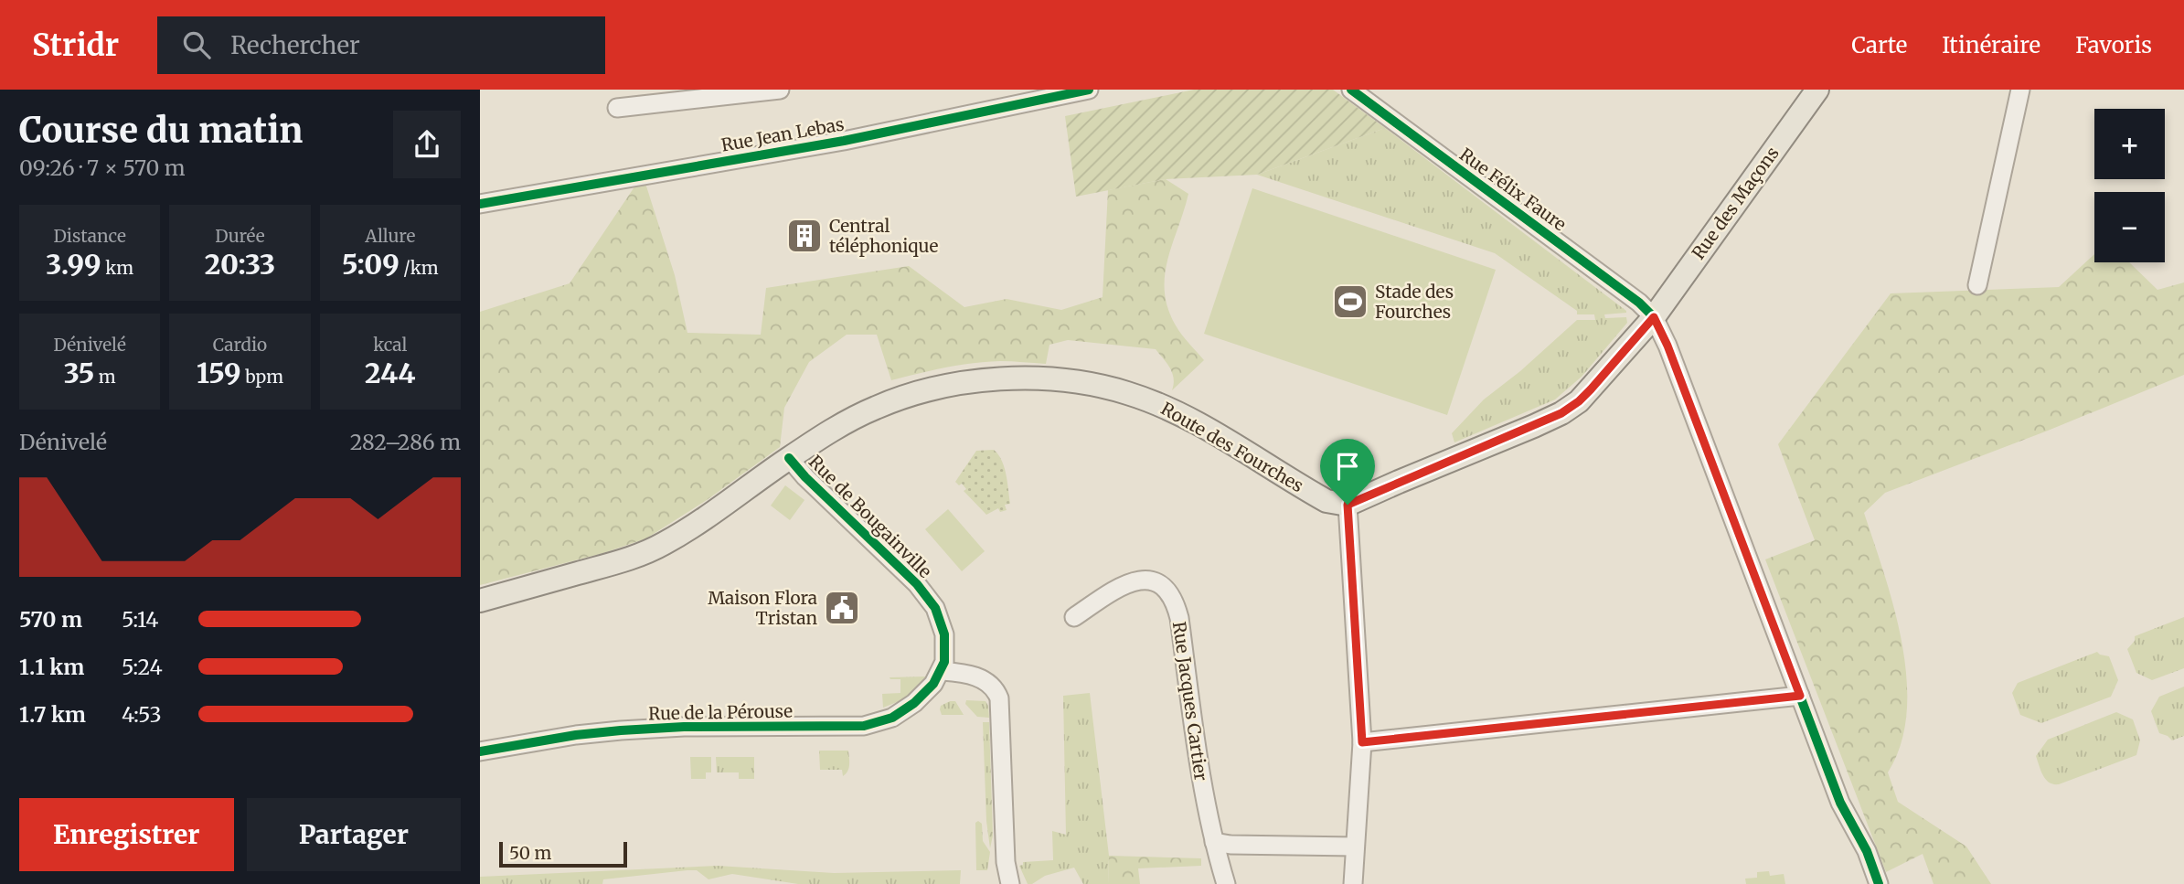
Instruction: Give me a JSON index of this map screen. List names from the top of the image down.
{
  "streets": {
    "main road": ["Rue des Maçons", "Route des Fourches"],
    "street": [
      "Rue Jean Lebas",
      "Rue Félix Faure",
      "Rue de Bougainville",
      "Rue Jacques Cartier",
      "Rue de la Pérouse"
    ]
  },
  "crossings": [
    ["Rue Félix Faure", "Rue des Maçons"],
    ["Rue des Maçons", "Route des Fourches"],
    ["Route des Fourches", "Rue de Bougainville"],
    ["Rue de Bougainville", "Rue de la Pérouse"]
  ],
  "places": {
    "building": ["Central téléphonique"],
    "sports": ["Stade des Fourches"],
    "public building": ["Maison Flora Tristan"]
  },
  "scale_bar": "50 m",
  "page": {
    "header": "Stridr",
    "search": "Rechercher",
    "nav": ["Carte", "Itinéraire", "Favoris"],
    "heading": ["Course du matin", "09:26 · 7 × 570 m"],
    "map_buttons": ["+", "−"],
    "stats": [
      ["Distance", "3.99 km"],
      ["Durée", "20:33"],
      ["Allure", "5:09 /km"],
      ["Dénivelé", "35 m"],
      ["Cardio", "159 bpm"],
      ["kcal", "244"]
    ],
    "chart": ["Dénivelé", "282–286 m"],
    "list": [
      {
        "name": "570 m",
        "note": "5:14"
      },
      {
        "name": "1.1 km",
        "note": "5:24"
      },
      {
        "name": "1.7 km",
        "note": "4:53"
      }
    ],
    "buttons": ["Enregistrer", "Partager"],
    "scale": "50 m"
  }
}
